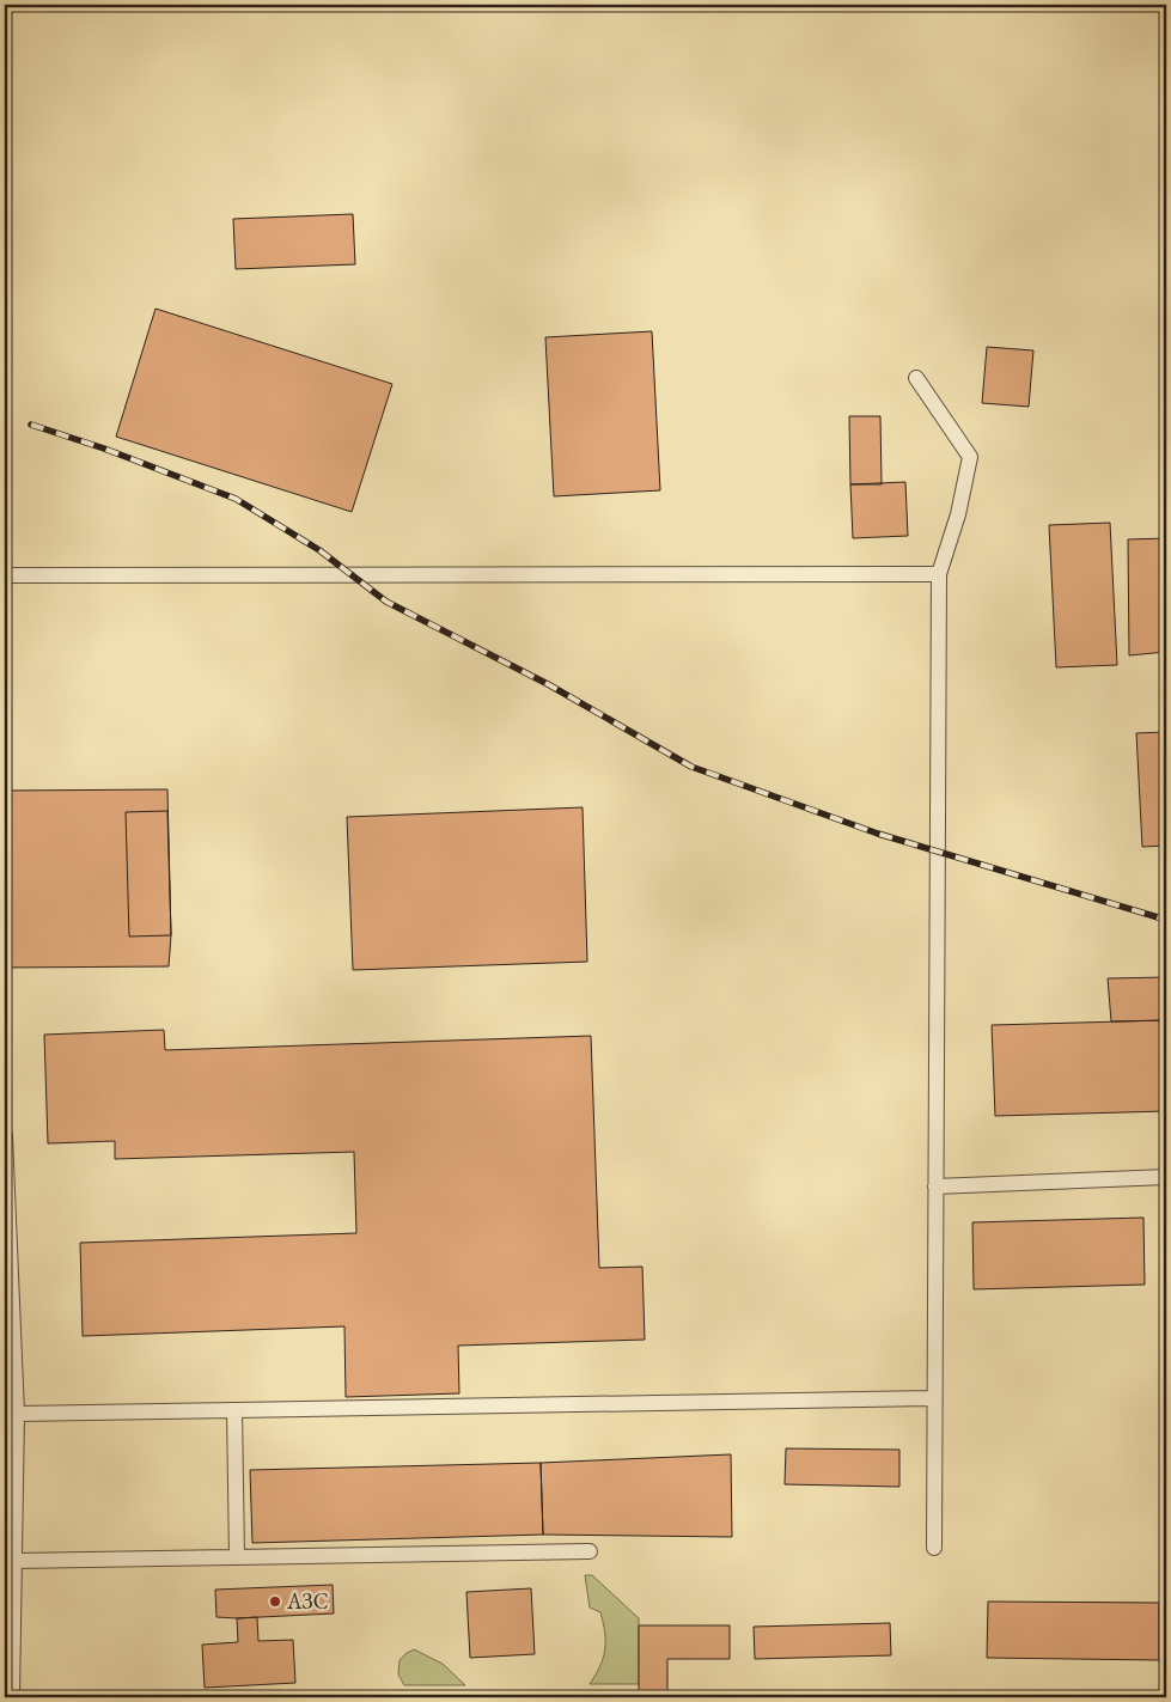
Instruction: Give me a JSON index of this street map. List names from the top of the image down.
{
  "places": ["АЗС"]
}
